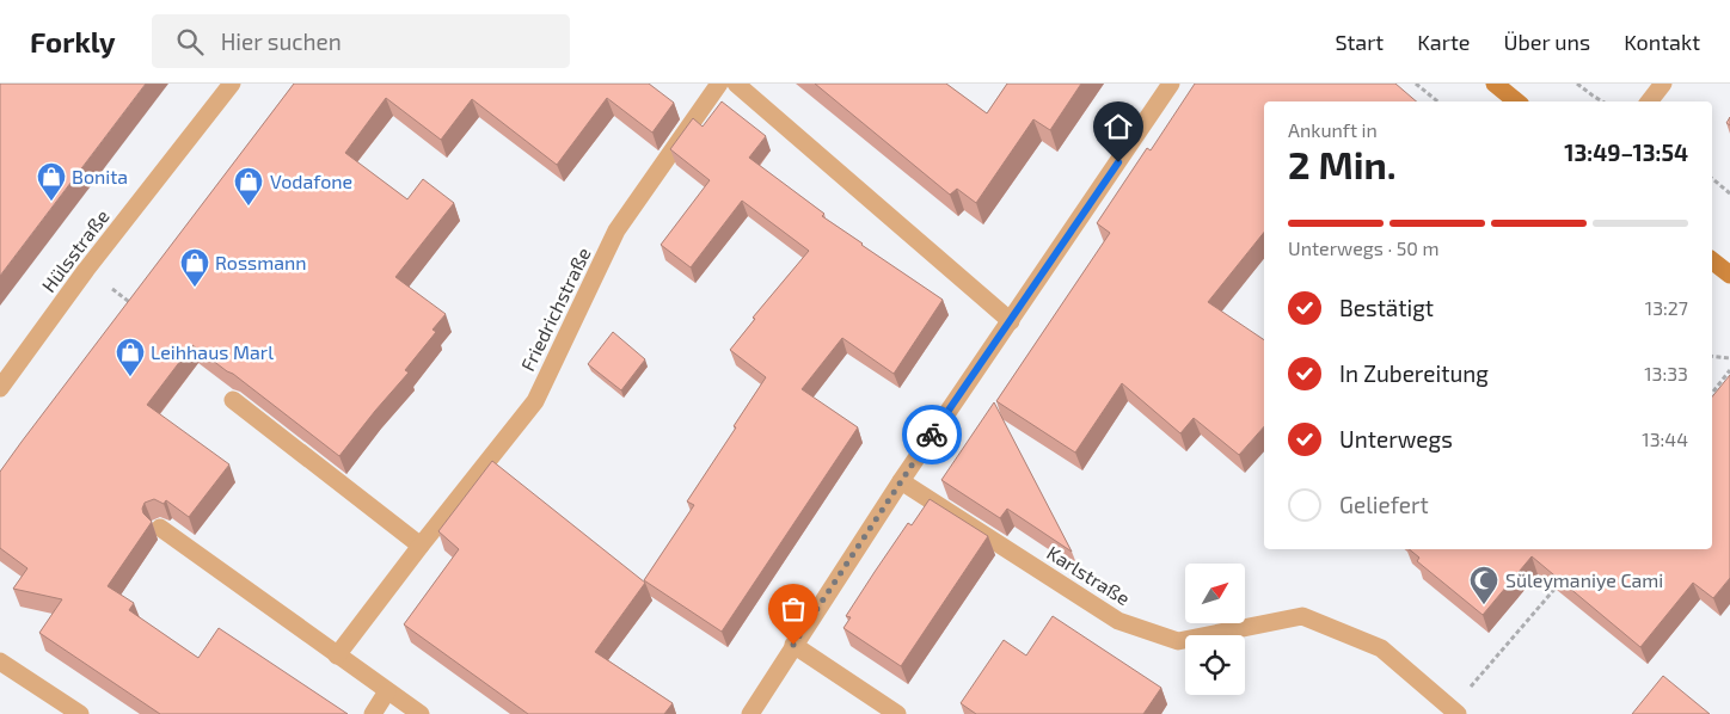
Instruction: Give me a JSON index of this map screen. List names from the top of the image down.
{
  "streets": {
    "street": ["Hülsstraße", "Friedrichstraße", "Karlstraße"]
  },
  "places": {
    "shop": [
      "Bonita",
      "Vodafone",
      "Rossmann",
      "Leihhaus Marl"
    ],
    "mosque": ["Süleymaniye Cami"]
  },
  "north": "top right",
  "page": {
    "header": "Forkly",
    "search": "Hier suchen",
    "nav": [
      "Start",
      "Karte",
      "Über uns",
      "Kontakt"
    ],
    "heading": ["2 Min.", "Ankunft in", "13:49–13:54"],
    "bar": "Unterwegs · 50 m",
    "list": [
      ["Bestätigt", "13:27"],
      ["In Zubereitung", "13:33"],
      ["Unterwegs", "13:44"],
      "Geliefert"
    ]
  }
}
